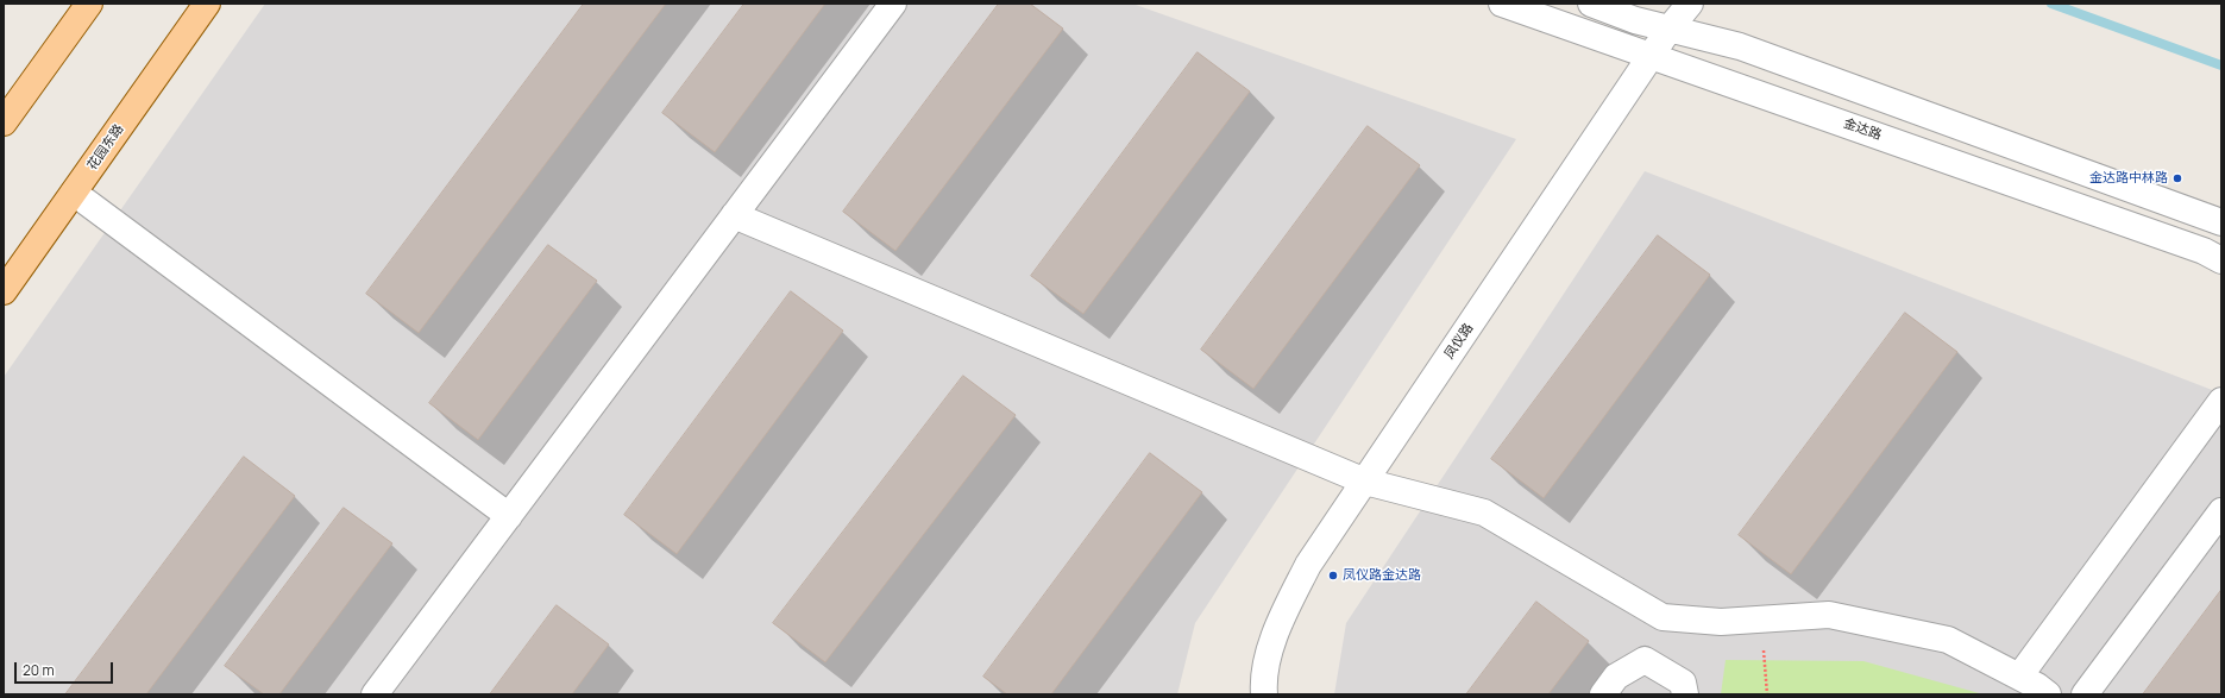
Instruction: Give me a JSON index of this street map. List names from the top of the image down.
{
  "streets": {
    "main road": ["花园东路"],
    "street": ["金达路", "凤仪路"]
  },
  "crossings": [
    ["金达路", "凤仪路"]
  ],
  "places": ["金达路中林路", "凤仪路金达路"],
  "scale_bar": "20 m"
}
